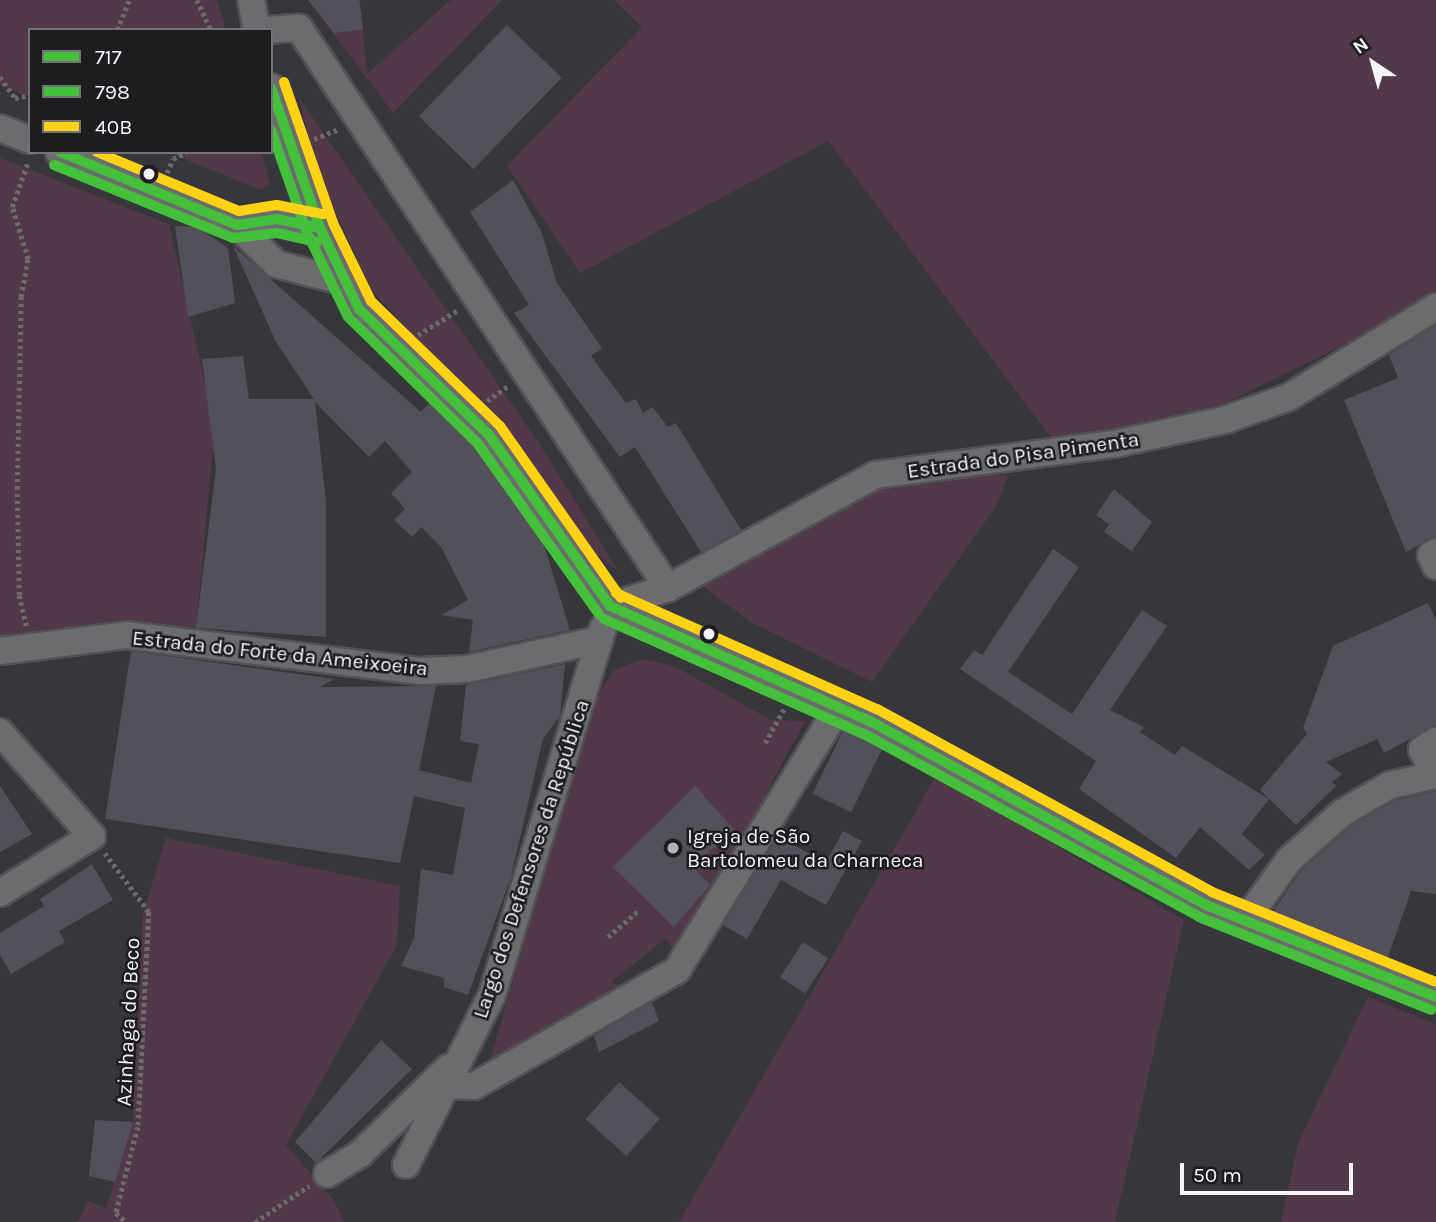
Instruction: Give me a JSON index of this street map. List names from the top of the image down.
{
  "streets": {
    "street": ["Estrada do Pisa Pimenta", "Estrada do Forte da Ameixoeira", "Largo dos Defensores da República"],
    "path": ["Azinhaga do Beco"]
  },
  "crossings": [
    ["Estrada do Pisa Pimenta", "Largo dos Defensores da República"],
    ["Estrada do Forte da Ameixoeira", "Largo dos Defensores da República"]
  ],
  "places": ["Igreja de São Bartolomeu da Charneca"],
  "lines": ["transit line 40B", "transit line 717", "transit line 798"],
  "legend": ["717", "798", "40B"],
  "scale_bar": "50 m",
  "north": "top left"
}
